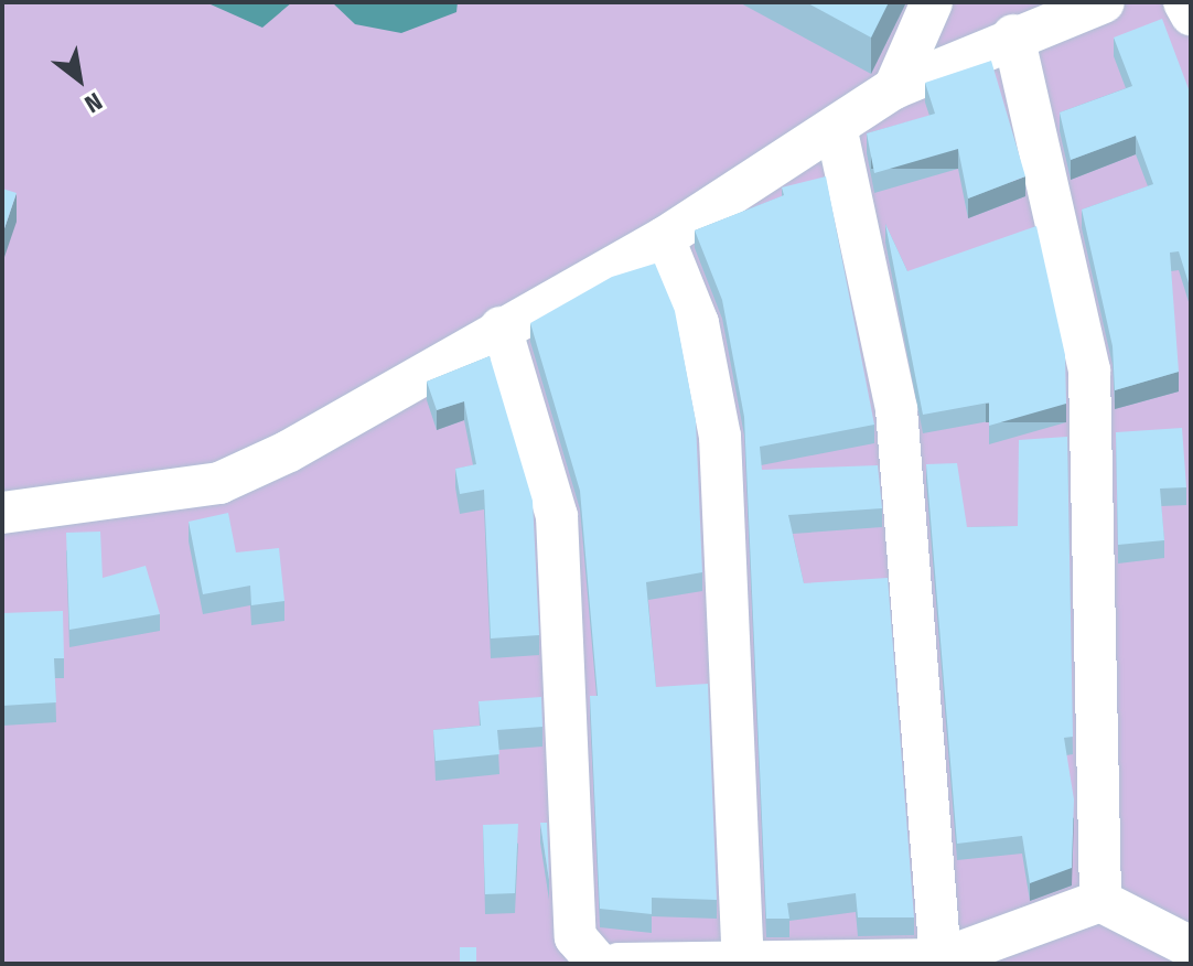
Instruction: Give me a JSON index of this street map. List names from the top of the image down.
{
  "north": "bottom right"
}
